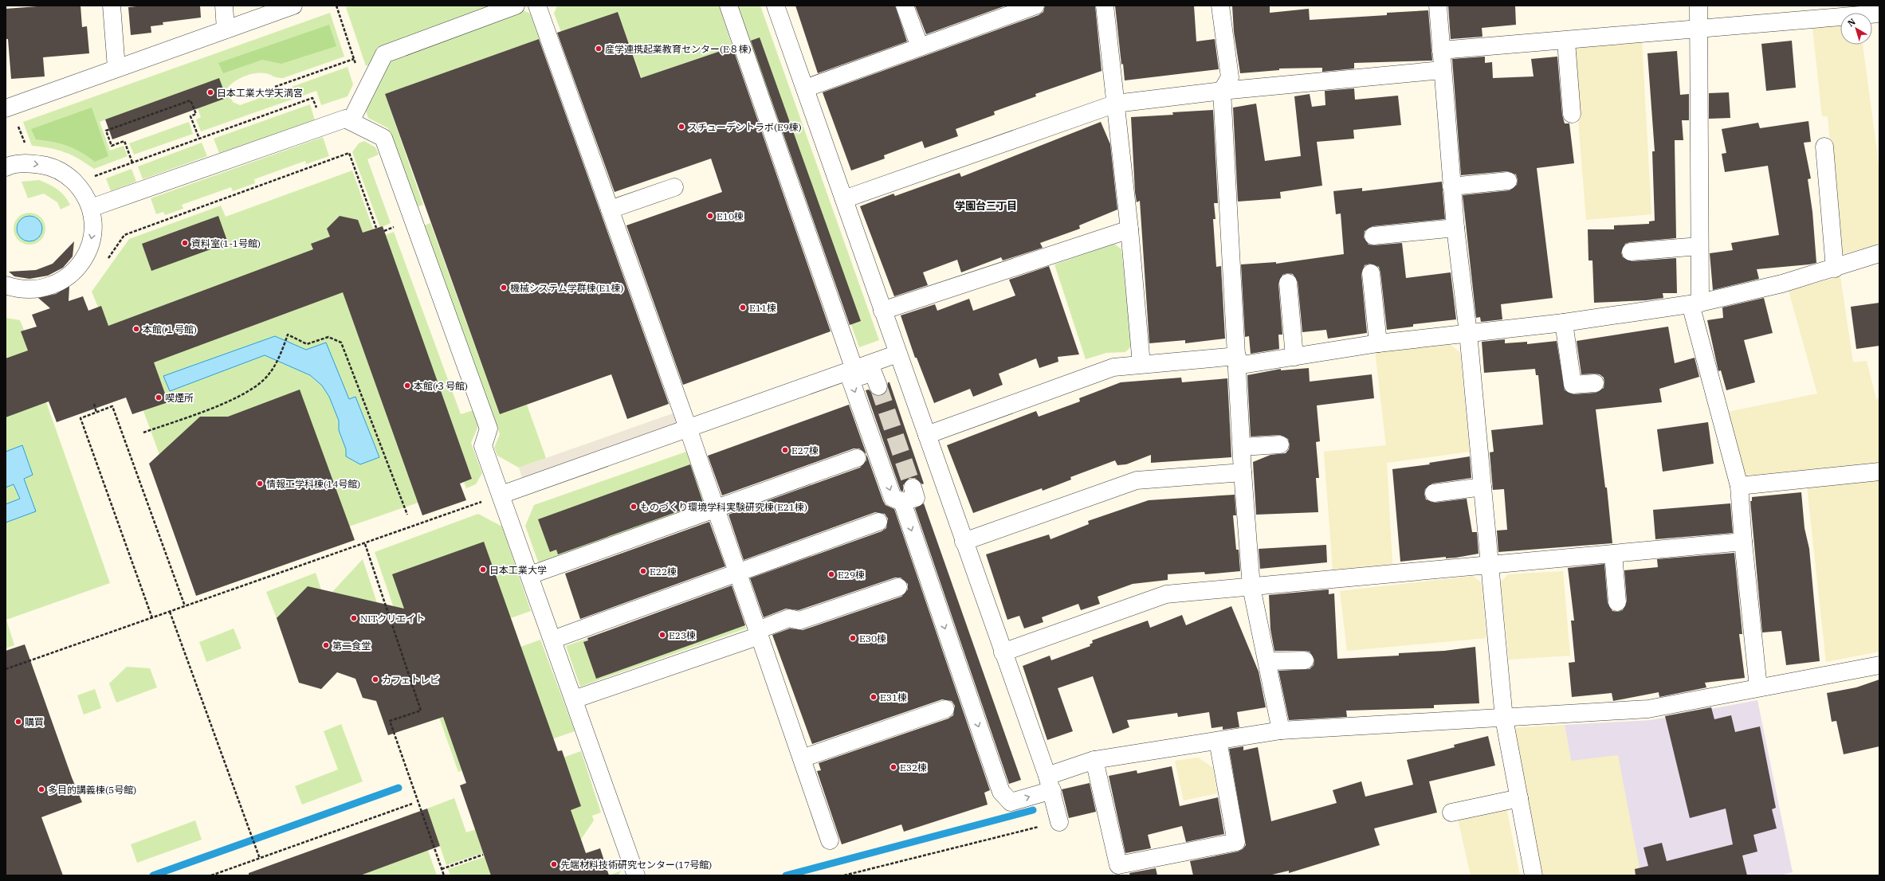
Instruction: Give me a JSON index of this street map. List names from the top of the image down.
{
  "districts": ["学園台三丁目"],
  "places": [
    "産学連携起業教育センター(E８棟)",
    "日本工業大学天満宮",
    "スチューデントラボ(E9棟)",
    "E10棟",
    "資料室(1-1号館)",
    "機械システム学群棟(E1棟)",
    "E11棟",
    "本館(１号館)",
    "本館(３号館)",
    "喫煙所",
    "E27棟",
    "情報工学科棟(14号館)",
    "ものづくり環境学科実験研究棟(E21棟)",
    "日本工業大学",
    "E22棟",
    "E29棟",
    "NITクリエイト",
    "E23棟",
    "E30棟",
    "第二食堂",
    "カフェトレビ",
    "E31棟",
    "購買",
    "E32棟",
    "多目的講義棟(5号館)",
    "先端材料技術研究センター(17号館)"
  ],
  "north": "top left"
}
